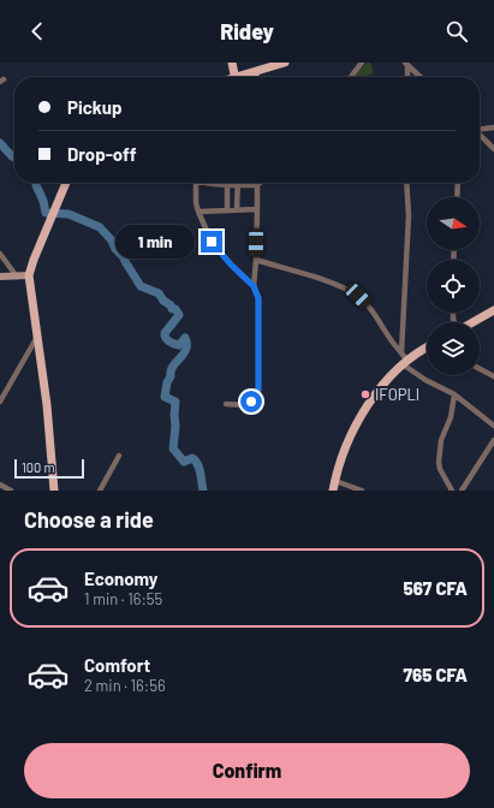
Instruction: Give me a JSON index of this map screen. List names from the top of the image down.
{
  "places": ["IFOPLI"],
  "scale_bar": "100 m",
  "north": "right",
  "page": {
    "header": "Ridey",
    "banner": ["Pickup", "Drop-off"],
    "bubble": "1 min",
    "scale": "100 m",
    "heading": "Choose a ride",
    "list": [
      {
        "name": "Economy",
        "note": "1 min · 16:55",
        "value": "567 CFA"
      },
      {
        "name": "Comfort",
        "note": "2 min · 16:56",
        "value": "765 CFA"
      }
    ],
    "buttons": "Confirm"
  }
}
